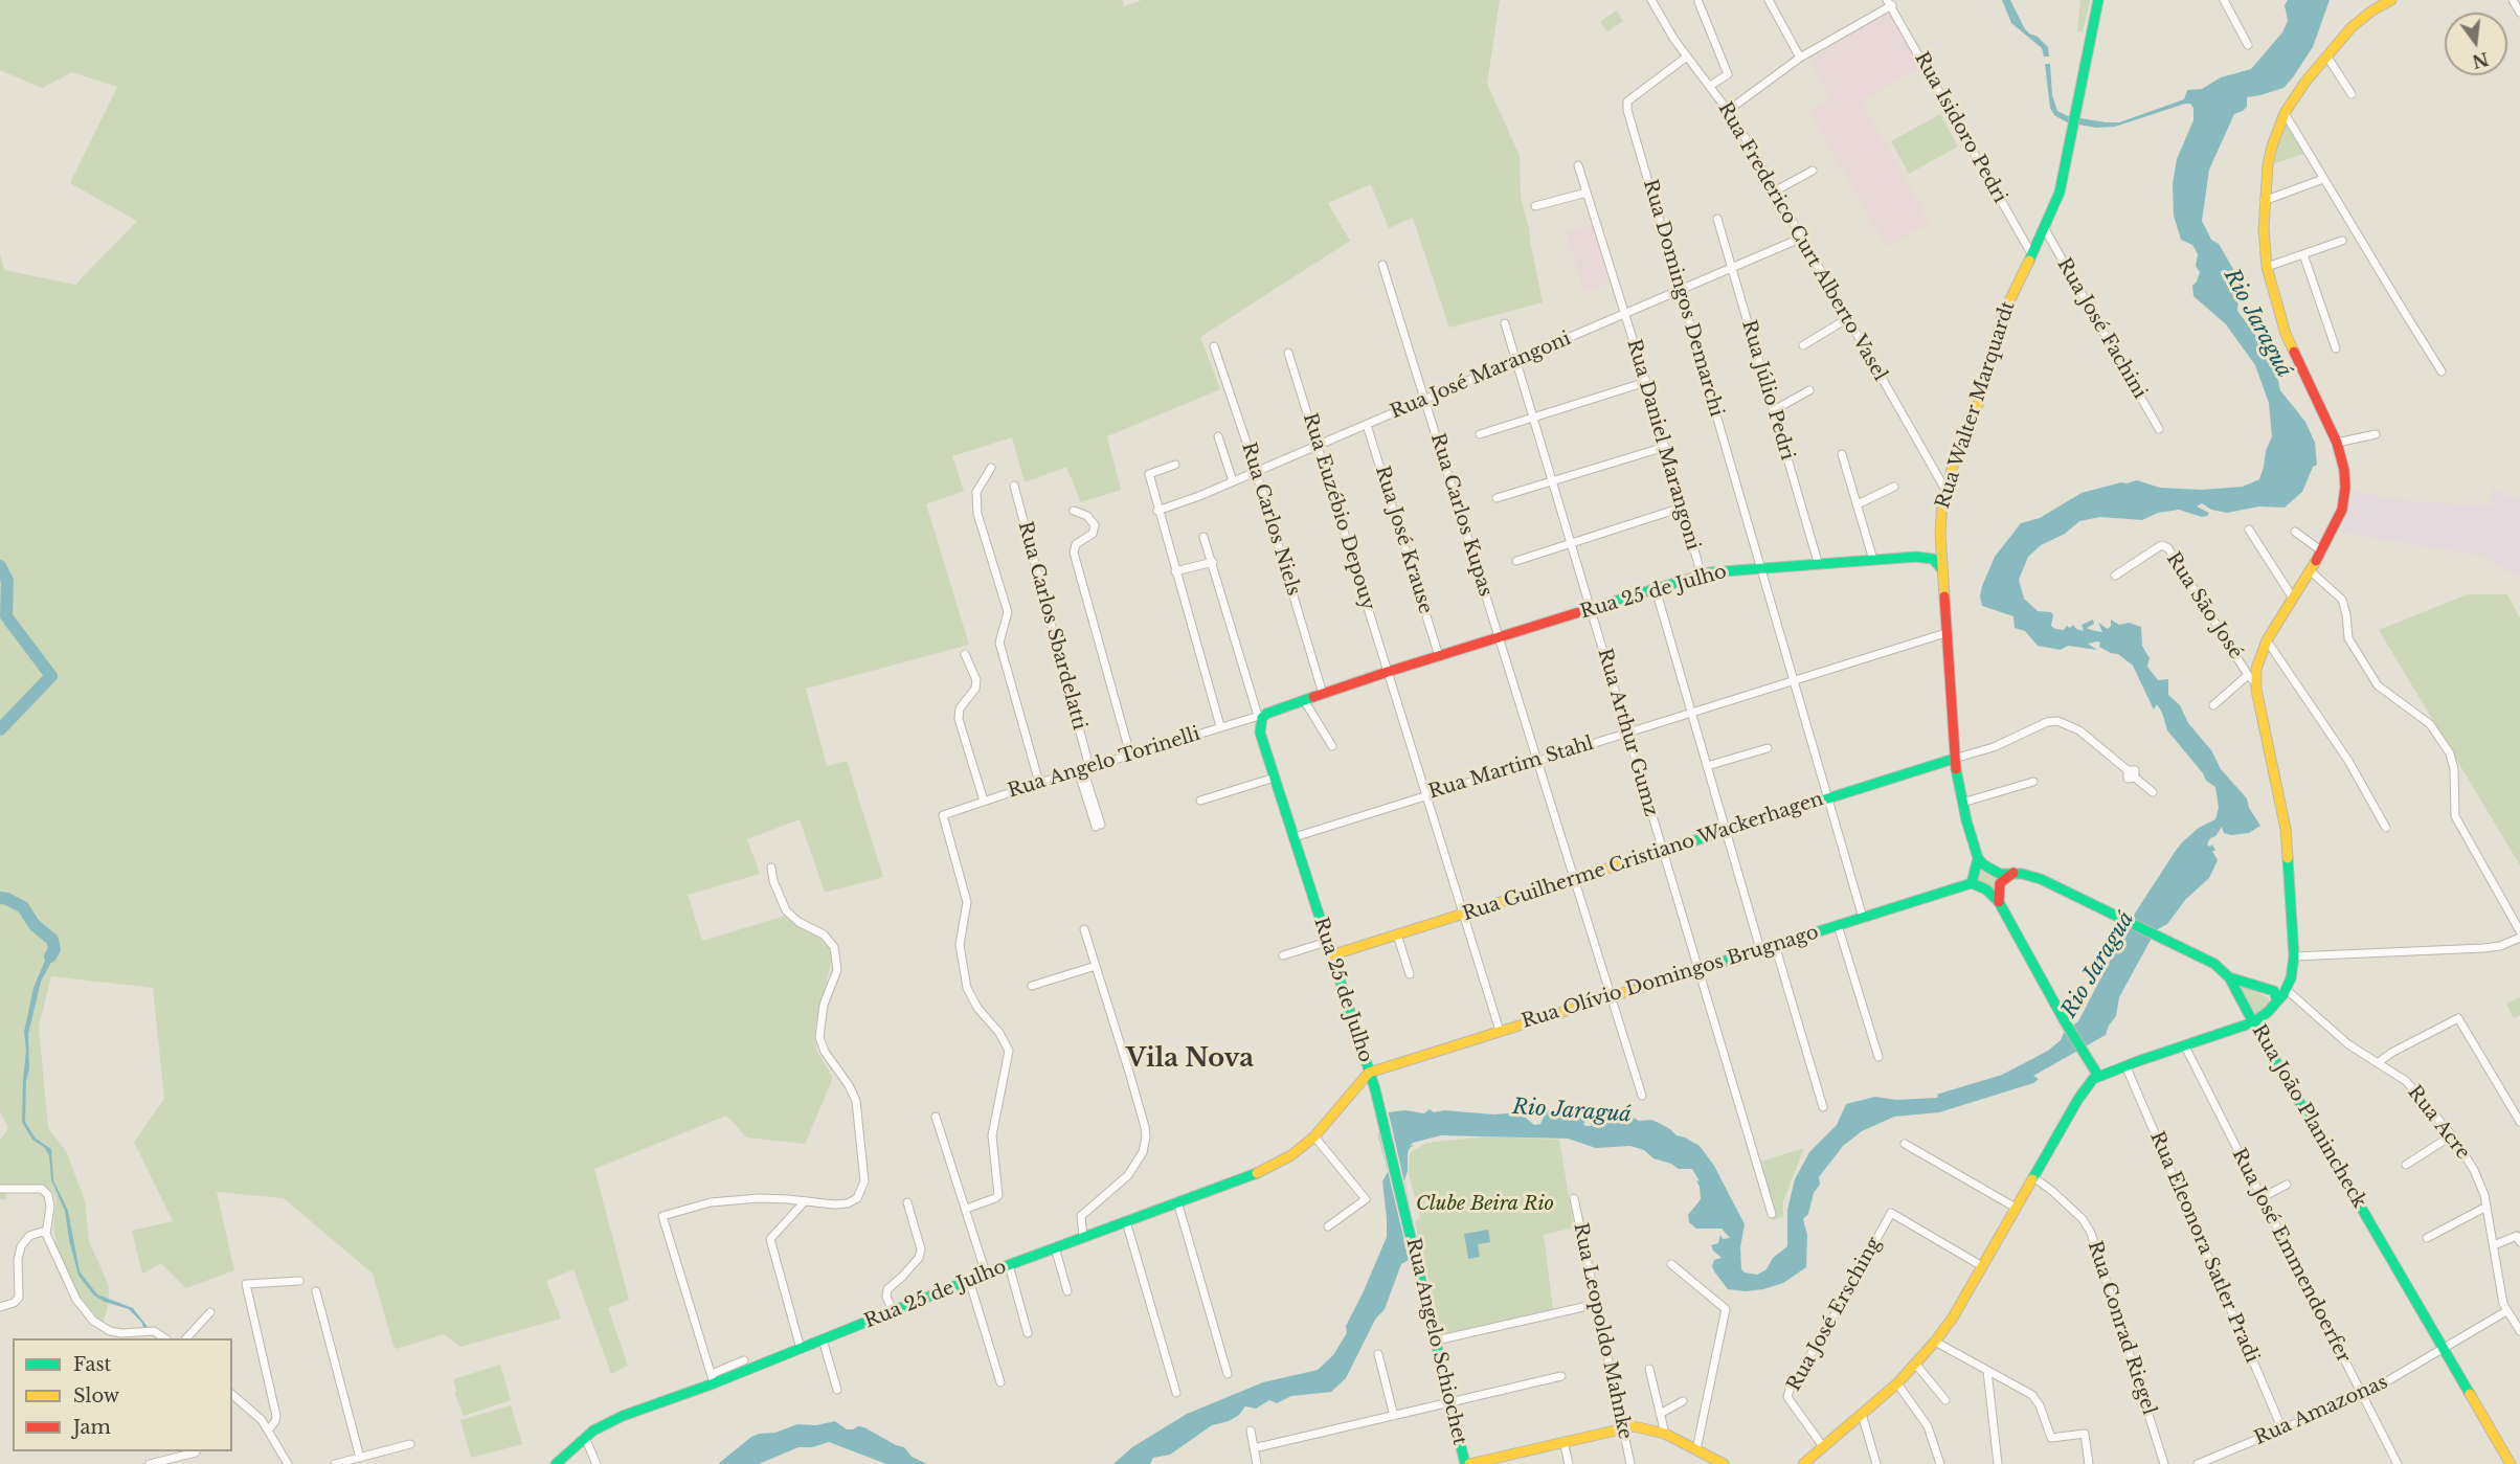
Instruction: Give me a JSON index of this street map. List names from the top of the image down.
{
  "streets": {
    "main road": [
      "Rua Walter Marquardt",
      "Rua 25 de Julho",
      "Rua Guilherme Cristiano Wackerhagen",
      "Rua Olívio Domingos Brugnago",
      "Rua João Planincheck",
      "Rua Angelo Schiochet"
    ],
    "street": [
      "Rua Isidoro Pedri",
      "Rua Frederico Curt Alberto Vasel",
      "Rua Domingos Demarchi",
      "Rua José Fachini",
      "Rua José Marangoni",
      "Rua Júlio Pedri",
      "Rua Daniel Marangoni",
      "Rua Euzébio Depouy",
      "Rua Carlos Kupas",
      "Rua Carlos Niels",
      "Rua José Krause",
      "Rua São José",
      "Rua Carlos Sbardelatti",
      "Rua Arthur Gumz",
      "Rua Angelo Torinelli",
      "Rua Martim Stahl",
      "Rua Acre",
      "Rua Eleonora Satler Pradi",
      "Rua José Emmendoerfer",
      "Rua José Ersching",
      "Rua Conrad Riegel",
      "Rua Leopoldo Mahnke",
      "Rua Amazonas"
    ]
  },
  "crossings": [
    ["Rua Isidoro Pedri", "Rua Walter Marquardt"],
    ["Rua Frederico Curt Alberto Vasel", "Rua Domingos Demarchi"],
    ["Rua Frederico Curt Alberto Vasel", "Rua José Marangoni"],
    ["Rua Frederico Curt Alberto Vasel", "Rua Walter Marquardt"],
    ["Rua Domingos Demarchi", "Rua José Marangoni"],
    ["Rua Domingos Demarchi", "Rua 25 de Julho"],
    ["Rua Domingos Demarchi", "Rua Martim Stahl"],
    ["Rua Domingos Demarchi", "Rua Guilherme Cristiano Wackerhagen"],
    ["Rua Domingos Demarchi", "Rua Olívio Domingos Brugnago"],
    ["Rua José Fachini", "Rua Walter Marquardt"],
    ["Rua José Marangoni", "Rua Júlio Pedri"],
    ["Rua José Marangoni", "Rua Daniel Marangoni"],
    ["Rua José Marangoni", "Rua Euzébio Depouy"],
    ["Rua José Marangoni", "Rua Carlos Kupas"],
    ["Rua José Marangoni", "Rua Carlos Niels"],
    ["Rua José Marangoni", "Rua José Krause"],
    ["Rua José Marangoni", "Rua Arthur Gumz"],
    ["Rua Júlio Pedri", "Rua 25 de Julho"],
    ["Rua Walter Marquardt", "Rua 25 de Julho"],
    ["Rua Walter Marquardt", "Rua Martim Stahl"],
    ["Rua Walter Marquardt", "Rua Guilherme Cristiano Wackerhagen"],
    ["Rua Walter Marquardt", "Rua Olívio Domingos Brugnago"],
    ["Rua Daniel Marangoni", "Rua 25 de Julho"],
    ["Rua Euzébio Depouy", "Rua 25 de Julho"],
    ["Rua Euzébio Depouy", "Rua Martim Stahl"],
    ["Rua Euzébio Depouy", "Rua Guilherme Cristiano Wackerhagen"],
    ["Rua Euzébio Depouy", "Rua Olívio Domingos Brugnago"],
    ["Rua Carlos Kupas", "Rua 25 de Julho"],
    ["Rua Carlos Kupas", "Rua Martim Stahl"],
    ["Rua Carlos Kupas", "Rua Guilherme Cristiano Wackerhagen"],
    ["Rua Carlos Kupas", "Rua Olívio Domingos Brugnago"],
    ["Rua Carlos Niels", "Rua 25 de Julho"],
    ["Rua José Krause", "Rua 25 de Julho"],
    ["Rua 25 de Julho", "Rua Arthur Gumz"],
    ["Rua 25 de Julho", "Rua Angelo Torinelli"],
    ["Rua 25 de Julho", "Rua Martim Stahl"],
    ["Rua 25 de Julho", "Rua Guilherme Cristiano Wackerhagen"],
    ["Rua 25 de Julho", "Rua Olívio Domingos Brugnago"],
    ["Rua 25 de Julho", "Rua Angelo Schiochet"],
    ["Rua Carlos Sbardelatti", "Rua Angelo Torinelli"],
    ["Rua Arthur Gumz", "Rua Martim Stahl"],
    ["Rua Arthur Gumz", "Rua Guilherme Cristiano Wackerhagen"],
    ["Rua Arthur Gumz", "Rua Olívio Domingos Brugnago"],
    ["Rua Olívio Domingos Brugnago", "Rua Angelo Schiochet"],
    ["Rua João Planincheck", "Rua Amazonas"],
    ["Rua Acre", "Rua Amazonas"],
    ["Rua Eleonora Satler Pradi", "Rua Amazonas"],
    ["Rua José Emmendoerfer", "Rua Amazonas"]
  ],
  "districts": ["Vila Nova"],
  "water": ["Rio Jaraguá"],
  "parks": ["Clube Beira Rio"],
  "legend": ["Fast", "Slow", "Jam"],
  "north": "bottom"
}
